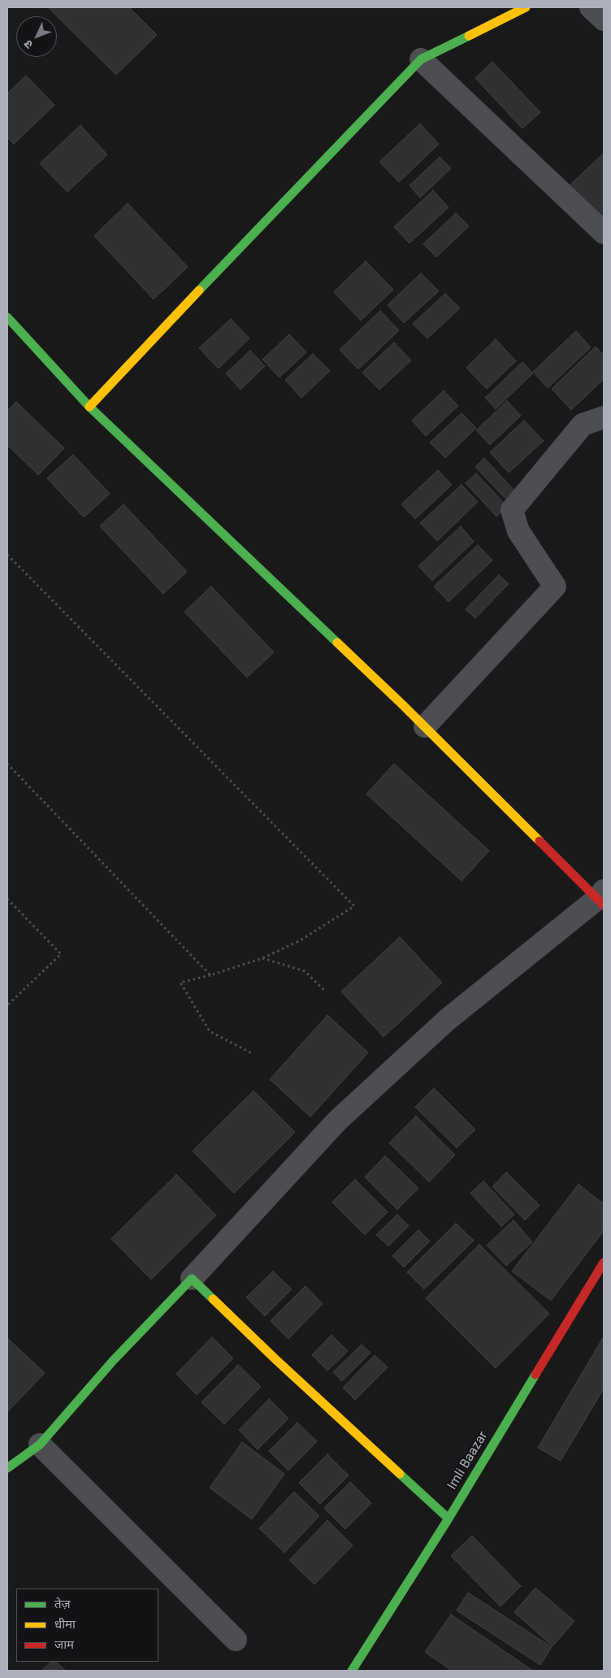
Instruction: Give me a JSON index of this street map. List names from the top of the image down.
{
  "streets": {
    "street": ["Imli Baazar"]
  },
  "legend": ["तेज़", "धीमा", "जाम"],
  "north": "bottom left"
}
